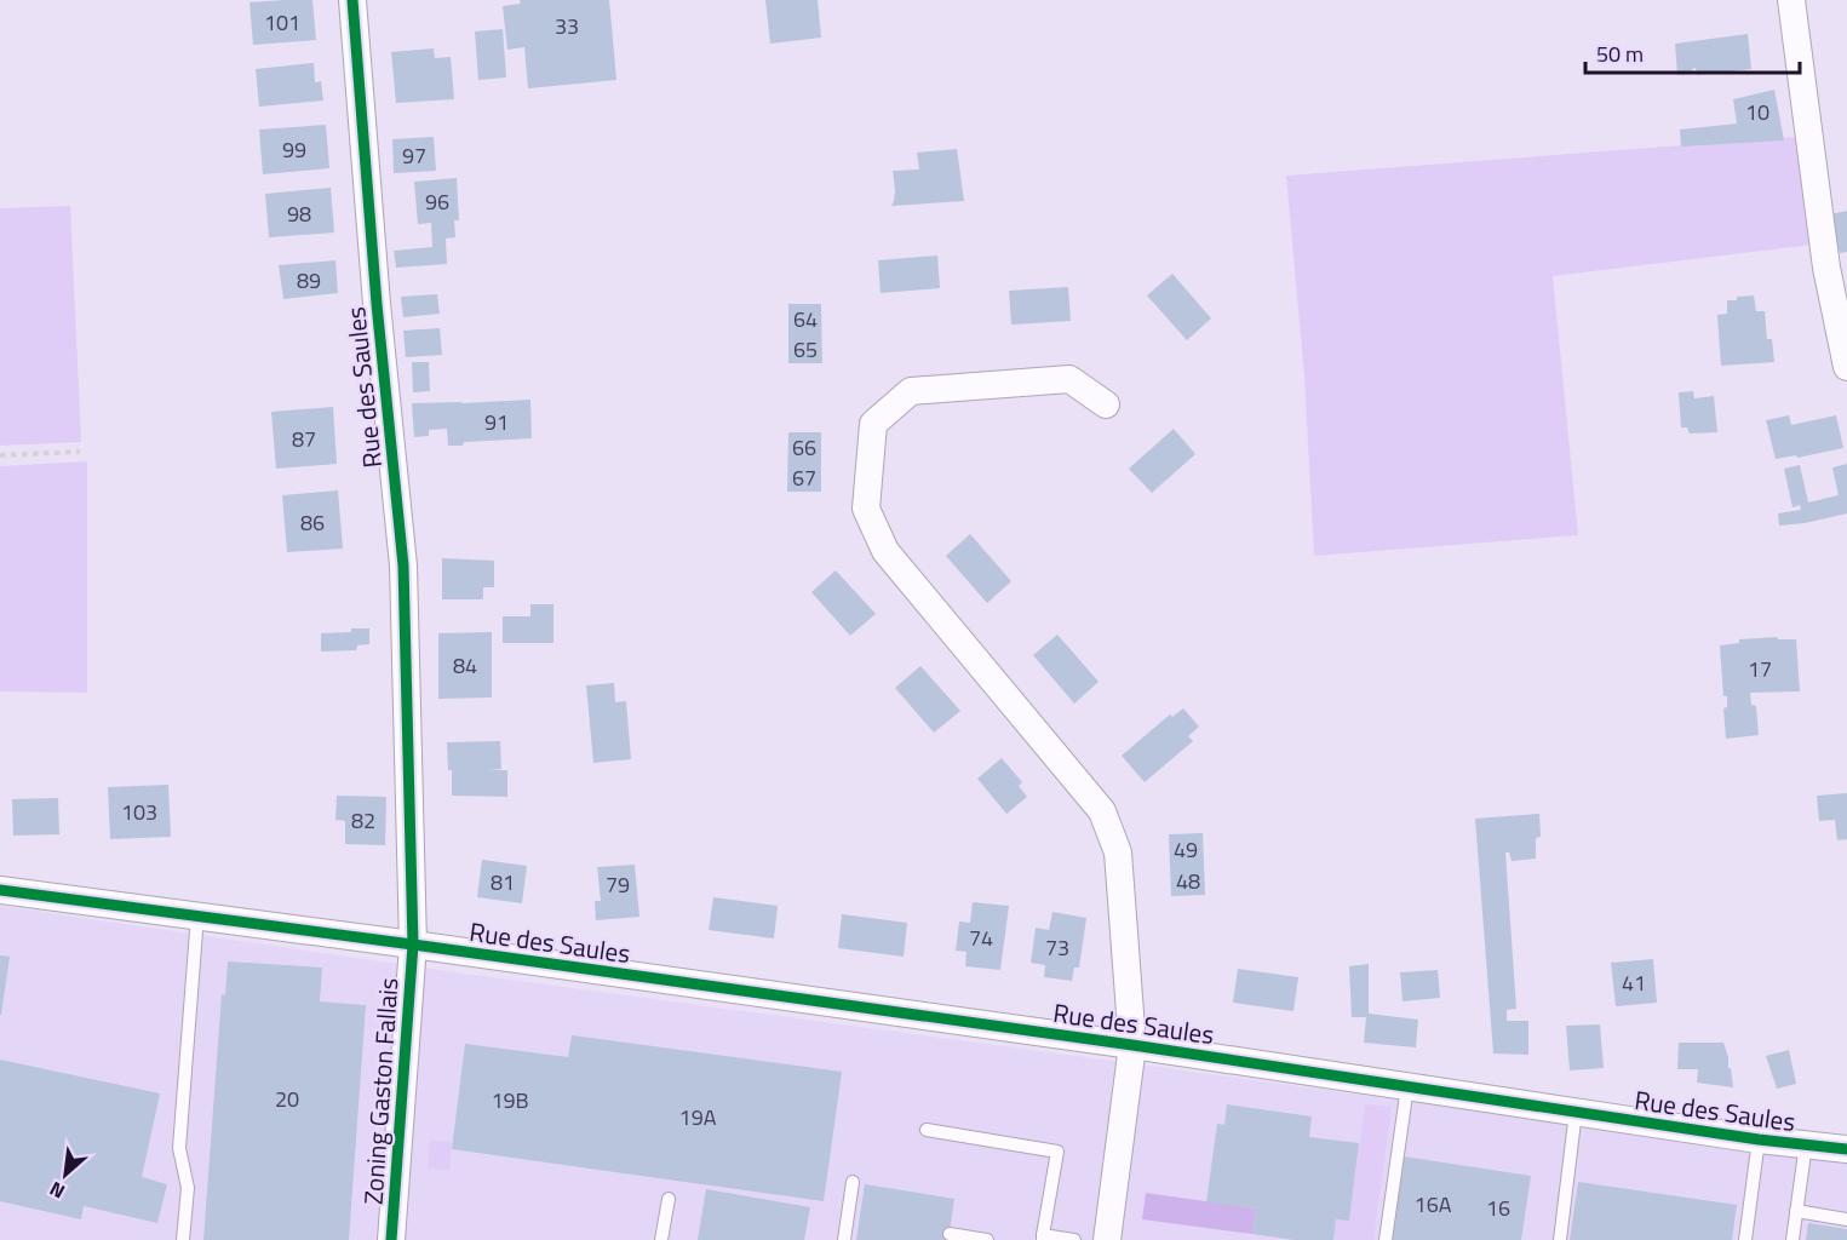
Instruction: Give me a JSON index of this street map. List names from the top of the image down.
{
  "streets": {
    "street": ["Rue des Saules", "Zoning Gaston Fallais"]
  },
  "crossings": [
    ["Rue des Saules", "Zoning Gaston Fallais"]
  ],
  "house_numbers": [
    "101",
    "33",
    "10",
    "99",
    "97",
    "96",
    "98",
    "89",
    "64",
    "65",
    "91",
    "87",
    "66",
    "67",
    "86",
    "84",
    "17",
    "103",
    "82",
    "49",
    "48",
    "81",
    "79",
    "74",
    "73",
    "41",
    "20",
    "19B",
    "19A",
    "16A",
    "16"
  ],
  "scale_bar": "50 m",
  "north": "bottom left"
}
